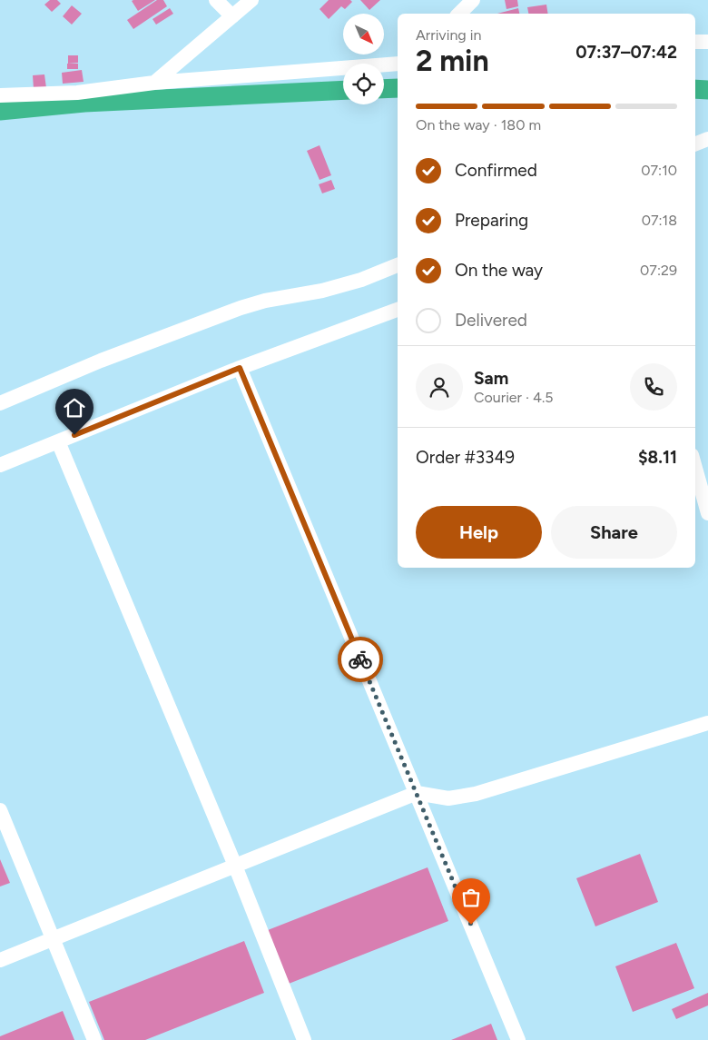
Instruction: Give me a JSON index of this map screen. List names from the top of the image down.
{
  "north": "bottom right",
  "page": {
    "heading": ["2 min", "Arriving in", "07:37–07:42"],
    "panel": [
      "Sam",
      "Courier · 4.5",
      "Order #3349",
      "$8.11"
    ],
    "bar": "On the way · 180 m",
    "list": [
      ["Confirmed", "07:10"],
      ["Preparing", "07:18"],
      ["On the way", "07:29"],
      "Delivered"
    ],
    "buttons": ["Help", "Share"]
  }
}
